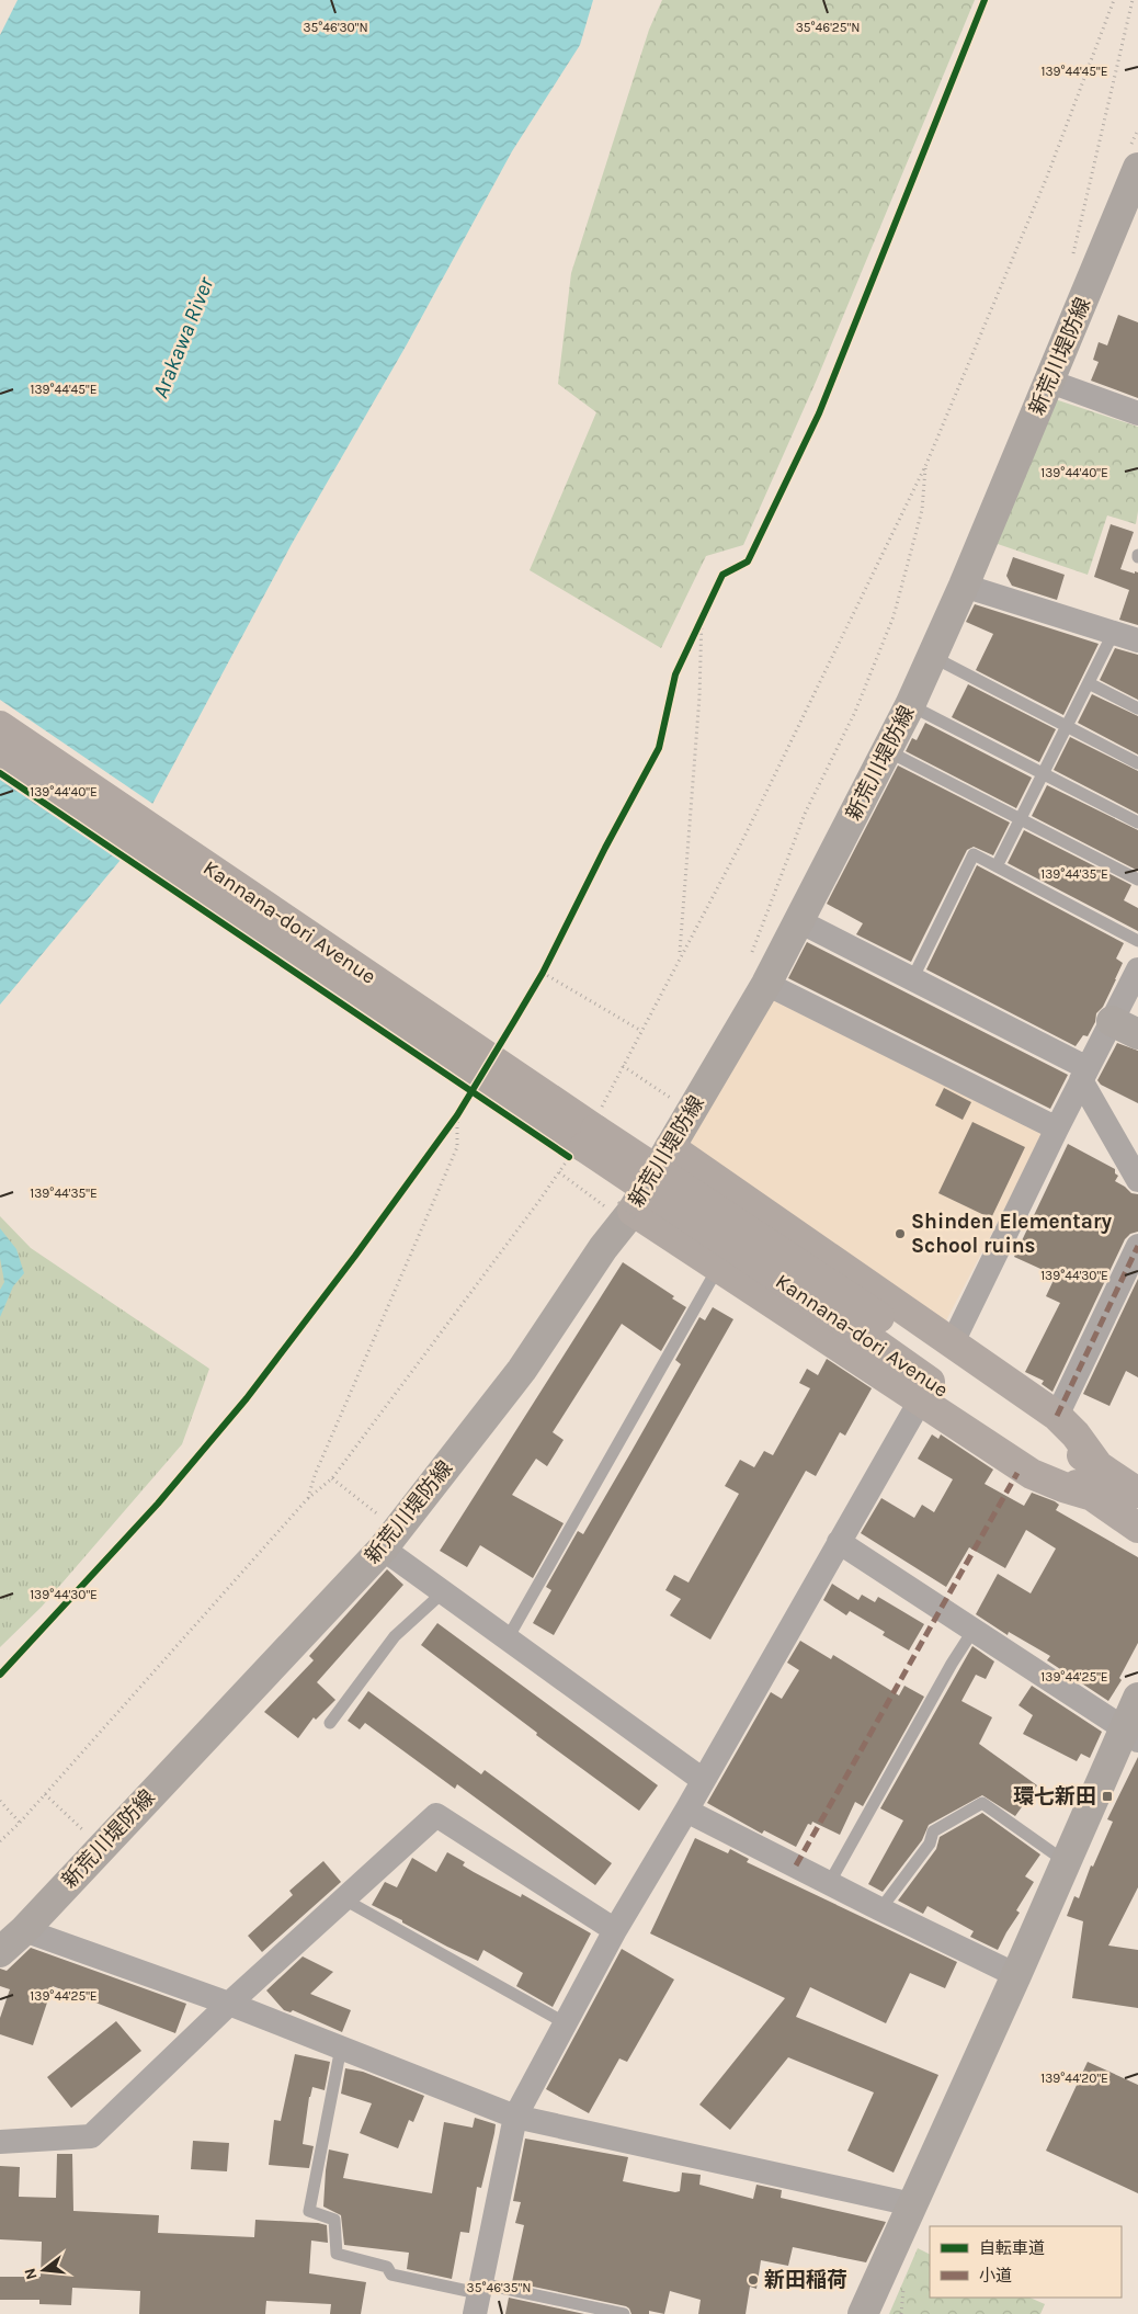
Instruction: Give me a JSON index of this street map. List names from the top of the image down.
{
  "streets": {
    "main road": ["Kannana-dori Avenue"],
    "street": ["新荒川堤防線"]
  },
  "water": ["Arakawa River"],
  "places": {
    "other": ["Shinden Elementary School ruins", "新田稲荷"],
    "transit": ["環七新田"]
  },
  "legend": ["自転車道", "小道"],
  "north": "left",
  "coordinates": [
    "35°46'30\"N",
    "35°46'25\"N",
    "139°44'45\"E",
    "139°44'40\"E",
    "139°44'35\"E",
    "139°44'30\"E",
    "139°44'25\"E",
    "139°44'20\"E",
    "35°46'35\"N"
  ]
}
